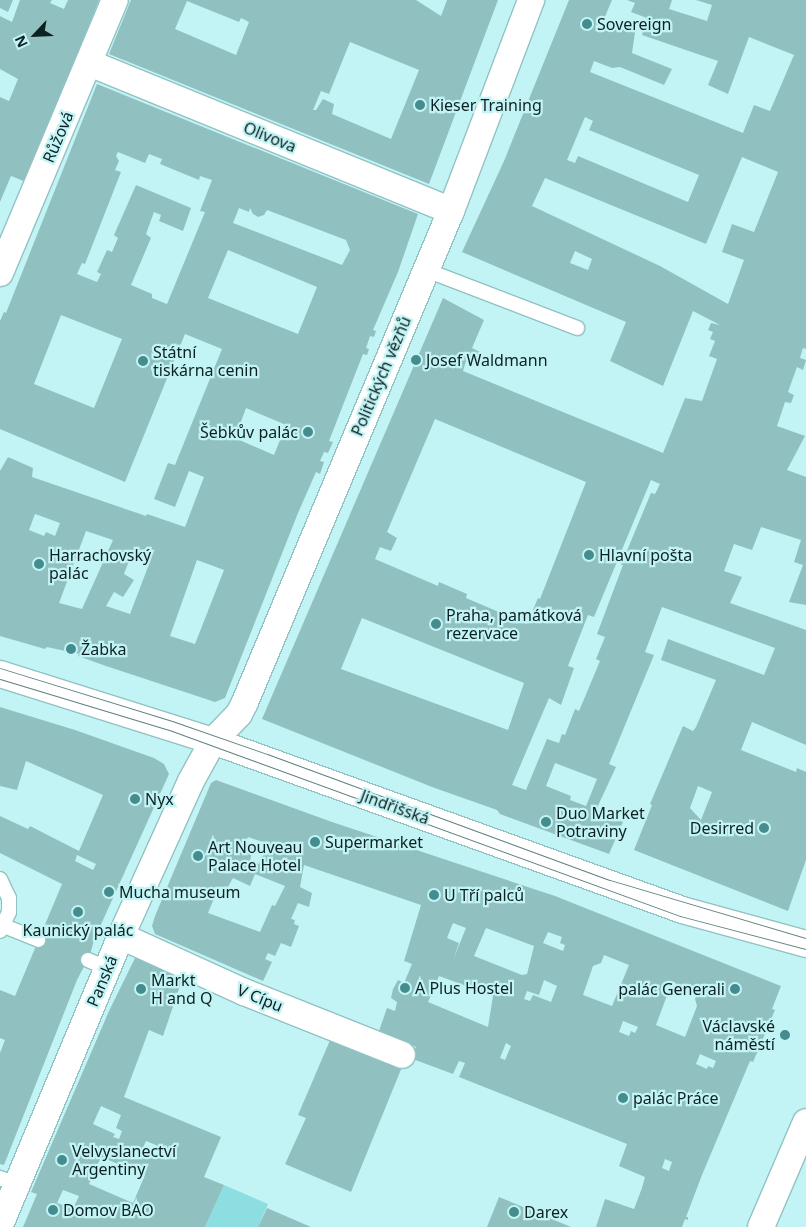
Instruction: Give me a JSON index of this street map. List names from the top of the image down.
{
  "streets": {
    "street": [
      "Růžová",
      "Olivova",
      "Politických vězňů",
      "Jindřišská",
      "Panská",
      "V Cípu"
    ]
  },
  "crossings": [
    ["Růžová", "Olivova"],
    ["Olivova", "Politických vězňů"],
    ["Politických vězňů", "Jindřišská"],
    ["Politických vězňů", "Panská"],
    ["Jindřišská", "Panská"],
    ["Panská", "V Cípu"]
  ],
  "places": [
    "Sovereign",
    "Kieser Training",
    "Josef Waldmann",
    "Státní tiskárna cenin",
    "Šebkův palác",
    "Hlavní pošta",
    "Harrachovský palác",
    "Praha, památková rezervace",
    "Žabka",
    "Nyx",
    "Duo Market Potraviny",
    "Desirred",
    "Supermarket",
    "Art Nouveau Palace Hotel",
    "Mucha museum",
    "U Tří palců",
    "Kaunický palác",
    "A Plus Hostel",
    "Markt H and Q",
    "palác Generali",
    "Václavské náměstí",
    "palác Práce",
    "Velvyslanectví Argentiny",
    "Domov BAO",
    "Darex"
  ],
  "north": "bottom left"
}
